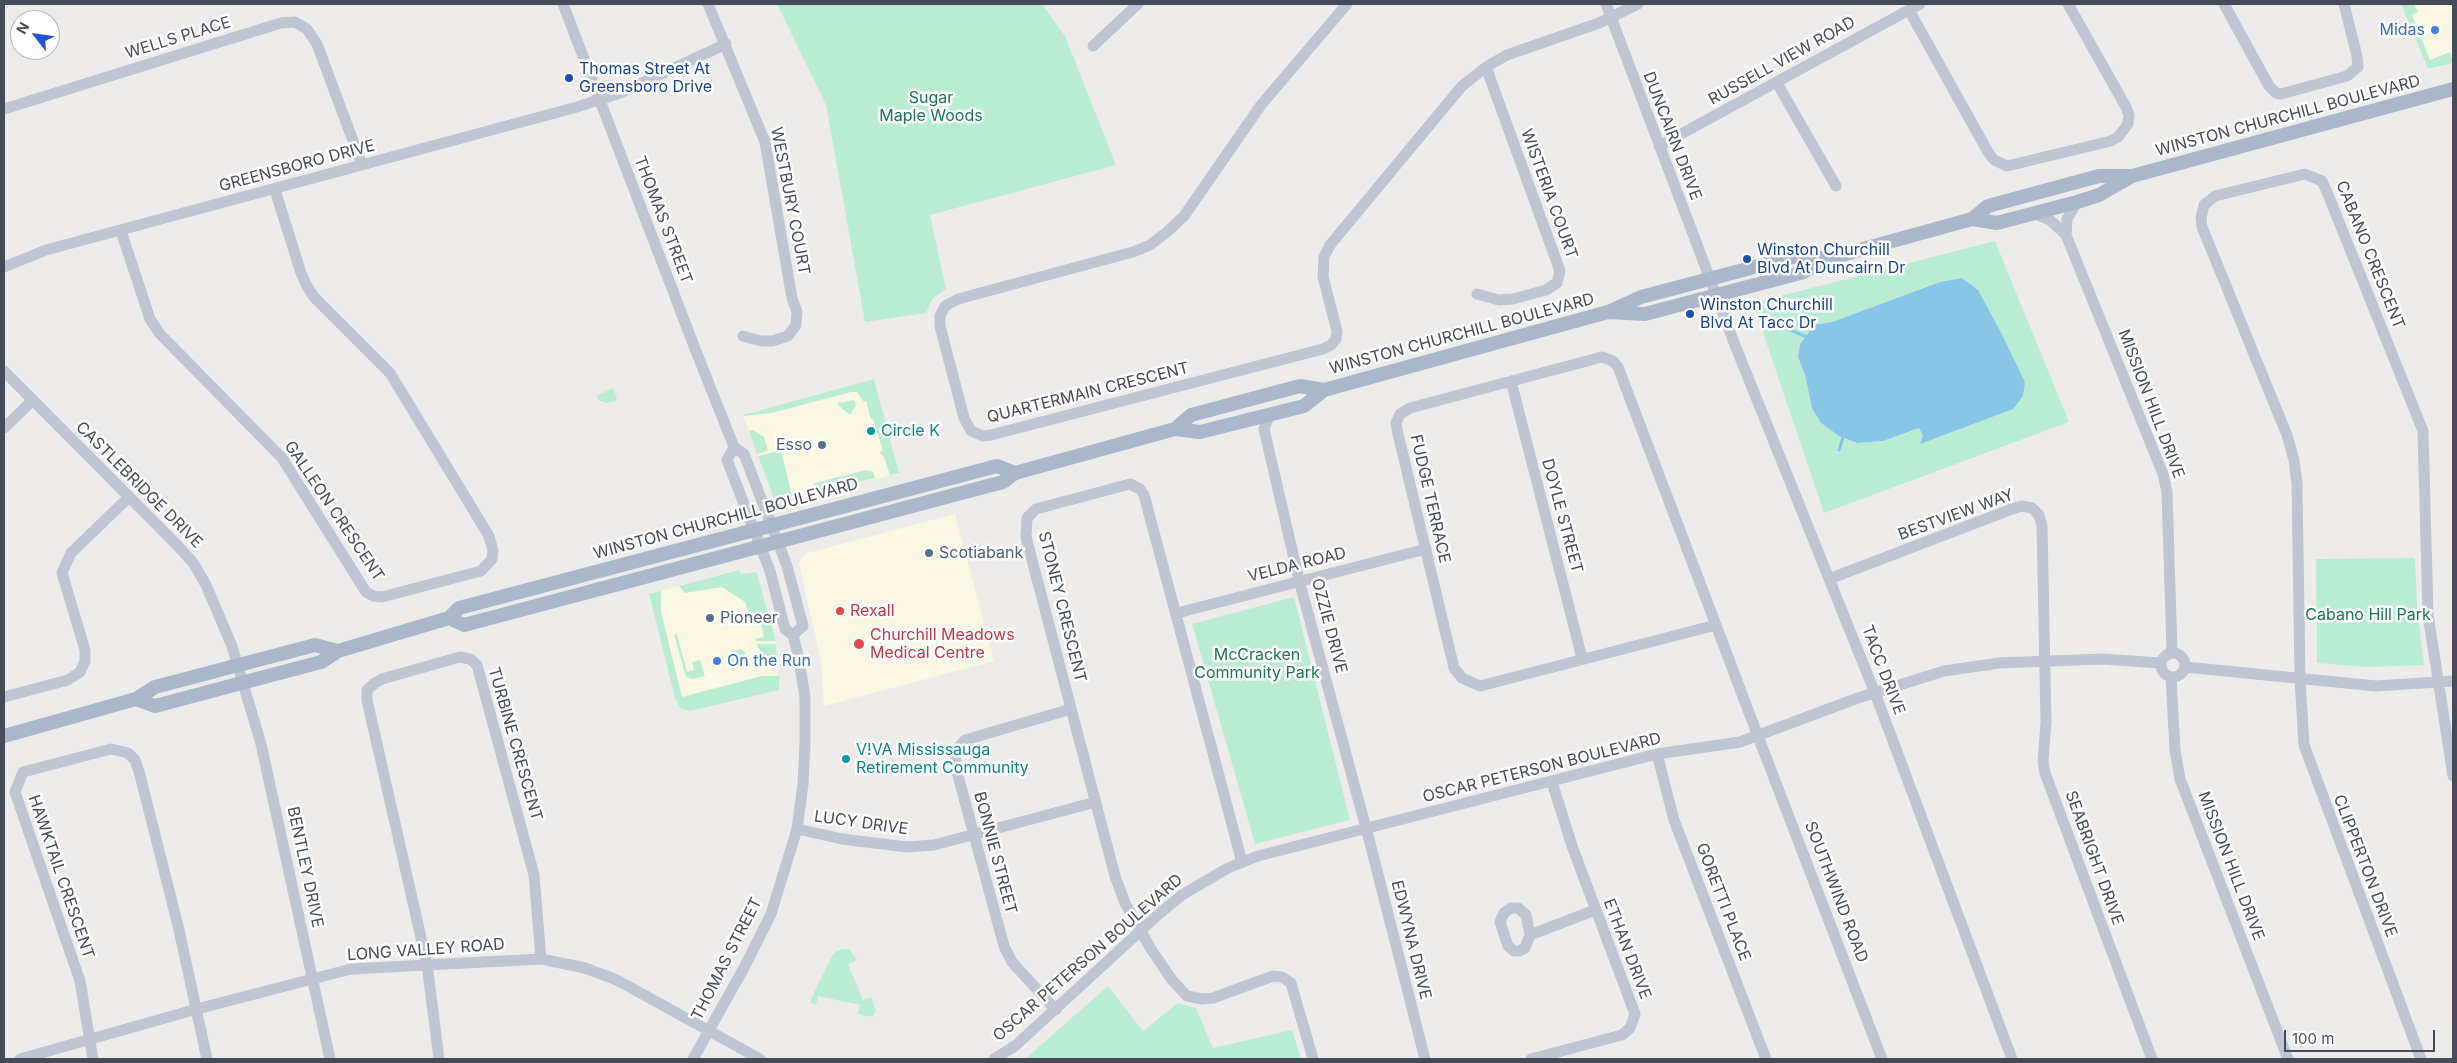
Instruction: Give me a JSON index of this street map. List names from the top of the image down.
{
  "streets": {
    "main road": ["WINSTON CHURCHILL BOULEVARD"],
    "street": [
      "WELLS PLACE",
      "RUSSELL VIEW ROAD",
      "DUNCAIRN DRIVE",
      "GREENSBORO DRIVE",
      "WISTERIA COURT",
      "WESTBURY COURT",
      "THOMAS STREET",
      "CABANO CRESCENT",
      "QUARTERMAIN CRESCENT",
      "MISSION HILL DRIVE",
      "CASTLEBRIDGE DRIVE",
      "FUDGE TERRACE",
      "GALLEON CRESCENT",
      "BESTVIEW WAY",
      "DOYLE STREET",
      "VELDA ROAD",
      "STONEY CRESCENT",
      "OZZIE DRIVE",
      "TACC DRIVE",
      "TURBINE CRESCENT",
      "OSCAR PETERSON BOULEVARD",
      "LUCY DRIVE",
      "BONNIE STREET",
      "SEABRIGHT DRIVE",
      "CLIPPERTON DRIVE",
      "BENTLEY DRIVE",
      "HAWKTAIL CRESCENT",
      "SOUTHWIND ROAD",
      "GORETTI PLACE",
      "EDWYNA DRIVE",
      "ETHAN DRIVE",
      "LONG VALLEY ROAD"
    ]
  },
  "crossings": [
    ["WELLS PLACE", "GREENSBORO DRIVE"],
    ["RUSSELL VIEW ROAD", "DUNCAIRN DRIVE"],
    ["WINSTON CHURCHILL BOULEVARD", "DUNCAIRN DRIVE"],
    ["WINSTON CHURCHILL BOULEVARD", "THOMAS STREET"],
    ["WINSTON CHURCHILL BOULEVARD", "MISSION HILL DRIVE"],
    ["WINSTON CHURCHILL BOULEVARD", "CASTLEBRIDGE DRIVE"],
    ["WINSTON CHURCHILL BOULEVARD", "TACC DRIVE"],
    ["WINSTON CHURCHILL BOULEVARD", "BENTLEY DRIVE"],
    ["DUNCAIRN DRIVE", "QUARTERMAIN CRESCENT"],
    ["DUNCAIRN DRIVE", "TACC DRIVE"],
    ["GREENSBORO DRIVE", "WESTBURY COURT"],
    ["GREENSBORO DRIVE", "THOMAS STREET"],
    ["GREENSBORO DRIVE", "GALLEON CRESCENT"],
    ["WISTERIA COURT", "QUARTERMAIN CRESCENT"],
    ["THOMAS STREET", "LUCY DRIVE"],
    ["THOMAS STREET", "LONG VALLEY ROAD"],
    ["CABANO CRESCENT", "CLIPPERTON DRIVE"],
    ["MISSION HILL DRIVE", "OSCAR PETERSON BOULEVARD"],
    ["CASTLEBRIDGE DRIVE", "BENTLEY DRIVE"],
    ["FUDGE TERRACE", "DOYLE STREET"],
    ["FUDGE TERRACE", "VELDA ROAD"],
    ["FUDGE TERRACE", "OSCAR PETERSON BOULEVARD"],
    ["FUDGE TERRACE", "SOUTHWIND ROAD"],
    ["BESTVIEW WAY", "TACC DRIVE"],
    ["BESTVIEW WAY", "OSCAR PETERSON BOULEVARD"],
    ["BESTVIEW WAY", "SEABRIGHT DRIVE"],
    ["VELDA ROAD", "STONEY CRESCENT"],
    ["VELDA ROAD", "OZZIE DRIVE"],
    ["STONEY CRESCENT", "OSCAR PETERSON BOULEVARD"],
    ["STONEY CRESCENT", "LUCY DRIVE"],
    ["STONEY CRESCENT", "BONNIE STREET"],
    ["OZZIE DRIVE", "OSCAR PETERSON BOULEVARD"],
    ["OZZIE DRIVE", "EDWYNA DRIVE"],
    ["TACC DRIVE", "OSCAR PETERSON BOULEVARD"],
    ["TURBINE CRESCENT", "LONG VALLEY ROAD"],
    ["OSCAR PETERSON BOULEVARD", "BONNIE STREET"],
    ["OSCAR PETERSON BOULEVARD", "SEABRIGHT DRIVE"],
    ["OSCAR PETERSON BOULEVARD", "SOUTHWIND ROAD"],
    ["OSCAR PETERSON BOULEVARD", "GORETTI PLACE"],
    ["OSCAR PETERSON BOULEVARD", "EDWYNA DRIVE"],
    ["OSCAR PETERSON BOULEVARD", "ETHAN DRIVE"],
    ["LUCY DRIVE", "BONNIE STREET"],
    ["BENTLEY DRIVE", "LONG VALLEY ROAD"],
    ["HAWKTAIL CRESCENT", "LONG VALLEY ROAD"]
  ],
  "parks": ["Sugar Maple Woods", "Cabano Hill Park", "McCracken Community Park"],
  "places": [
    "Midas",
    "Thomas Street At Greensboro Drive",
    "Winston Churchill Blvd At Duncairn Dr",
    "Winston Churchill Blvd At Tacc Dr",
    "Circle K",
    "Esso",
    "Scotiabank",
    "Rexall",
    "Pioneer",
    "Churchill Meadows Medical Centre",
    "On the Run",
    "V!VA Mississauga Retirement Community"
  ],
  "scale_bar": "100 m",
  "north": "top left"
}
